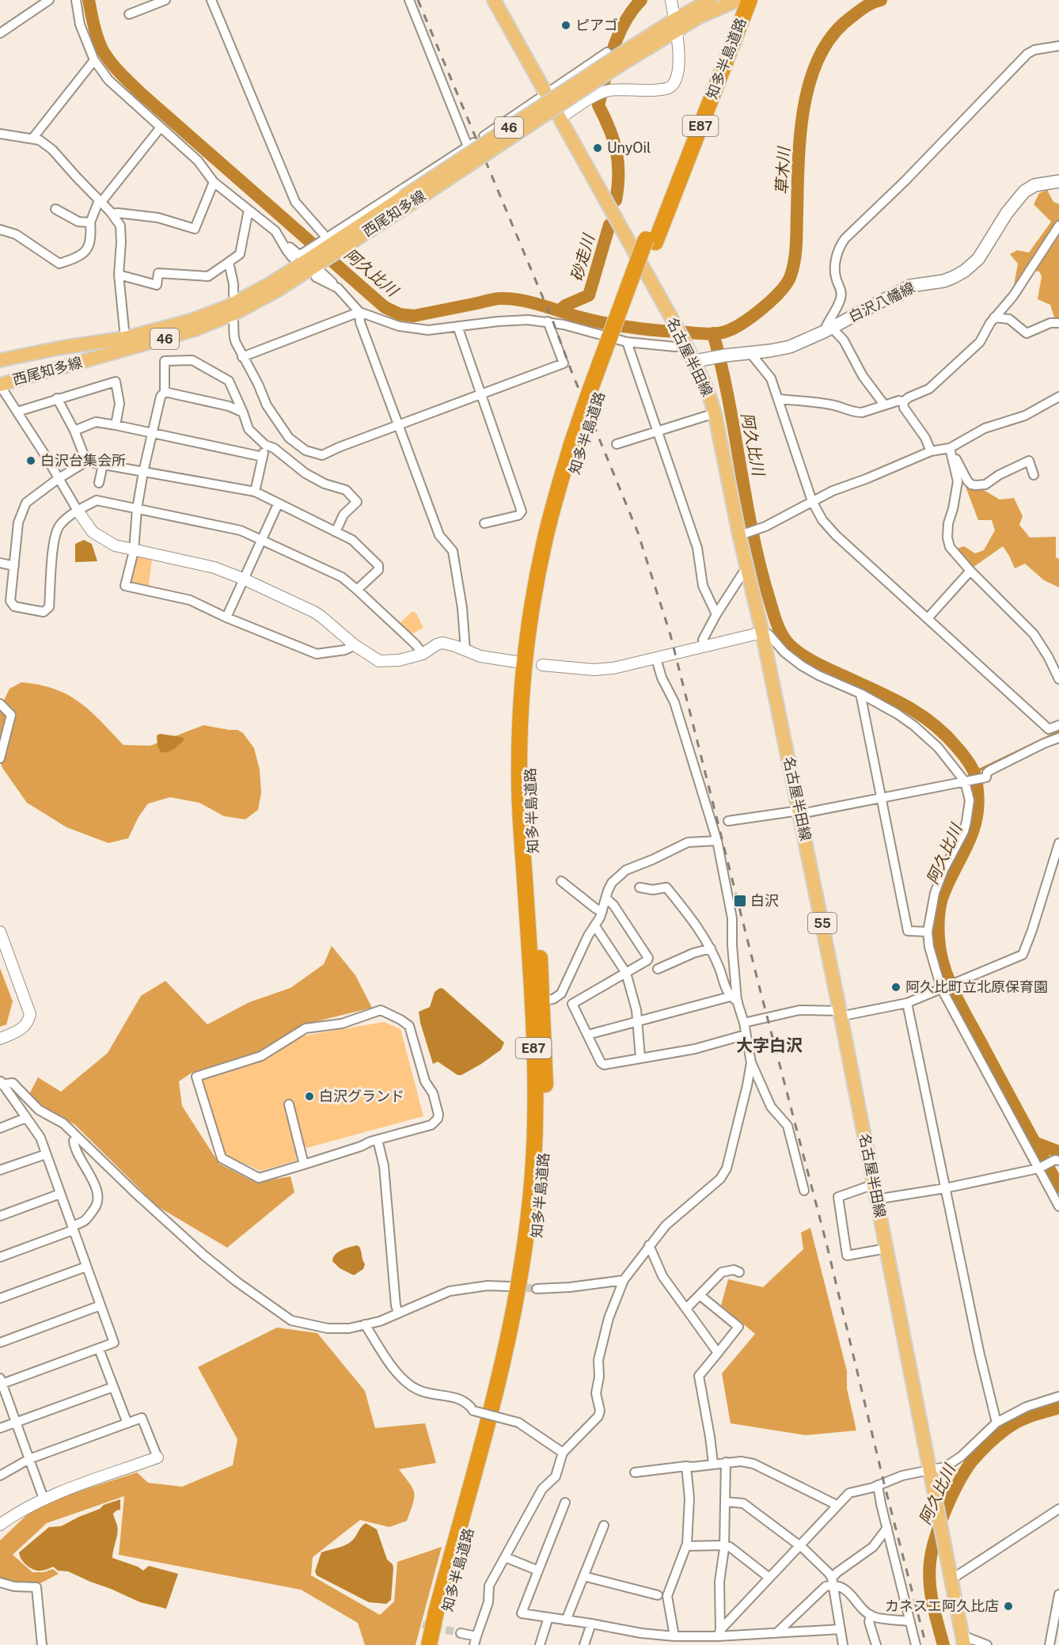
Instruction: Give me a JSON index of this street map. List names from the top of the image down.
{
  "streets": {
    "highway": ["知多半島道路", "E87"],
    "main road": [
      "46",
      "西尾知多線",
      "白沢八幡線",
      "名古屋半田線",
      "55"
    ]
  },
  "crossings": [
    ["知多半島道路", "西尾知多線"],
    ["白沢八幡線", "名古屋半田線"]
  ],
  "districts": ["大字白沢"],
  "water": ["草木川", "砂走川", "阿久比川"],
  "places": {
    "other": [
      "ピアゴ",
      "UnyOil",
      "白沢台集会所",
      "阿久比町立北原保育園",
      "白沢グランド",
      "カネスエ阿久比店"
    ],
    "transit": ["白沢"]
  }
}
